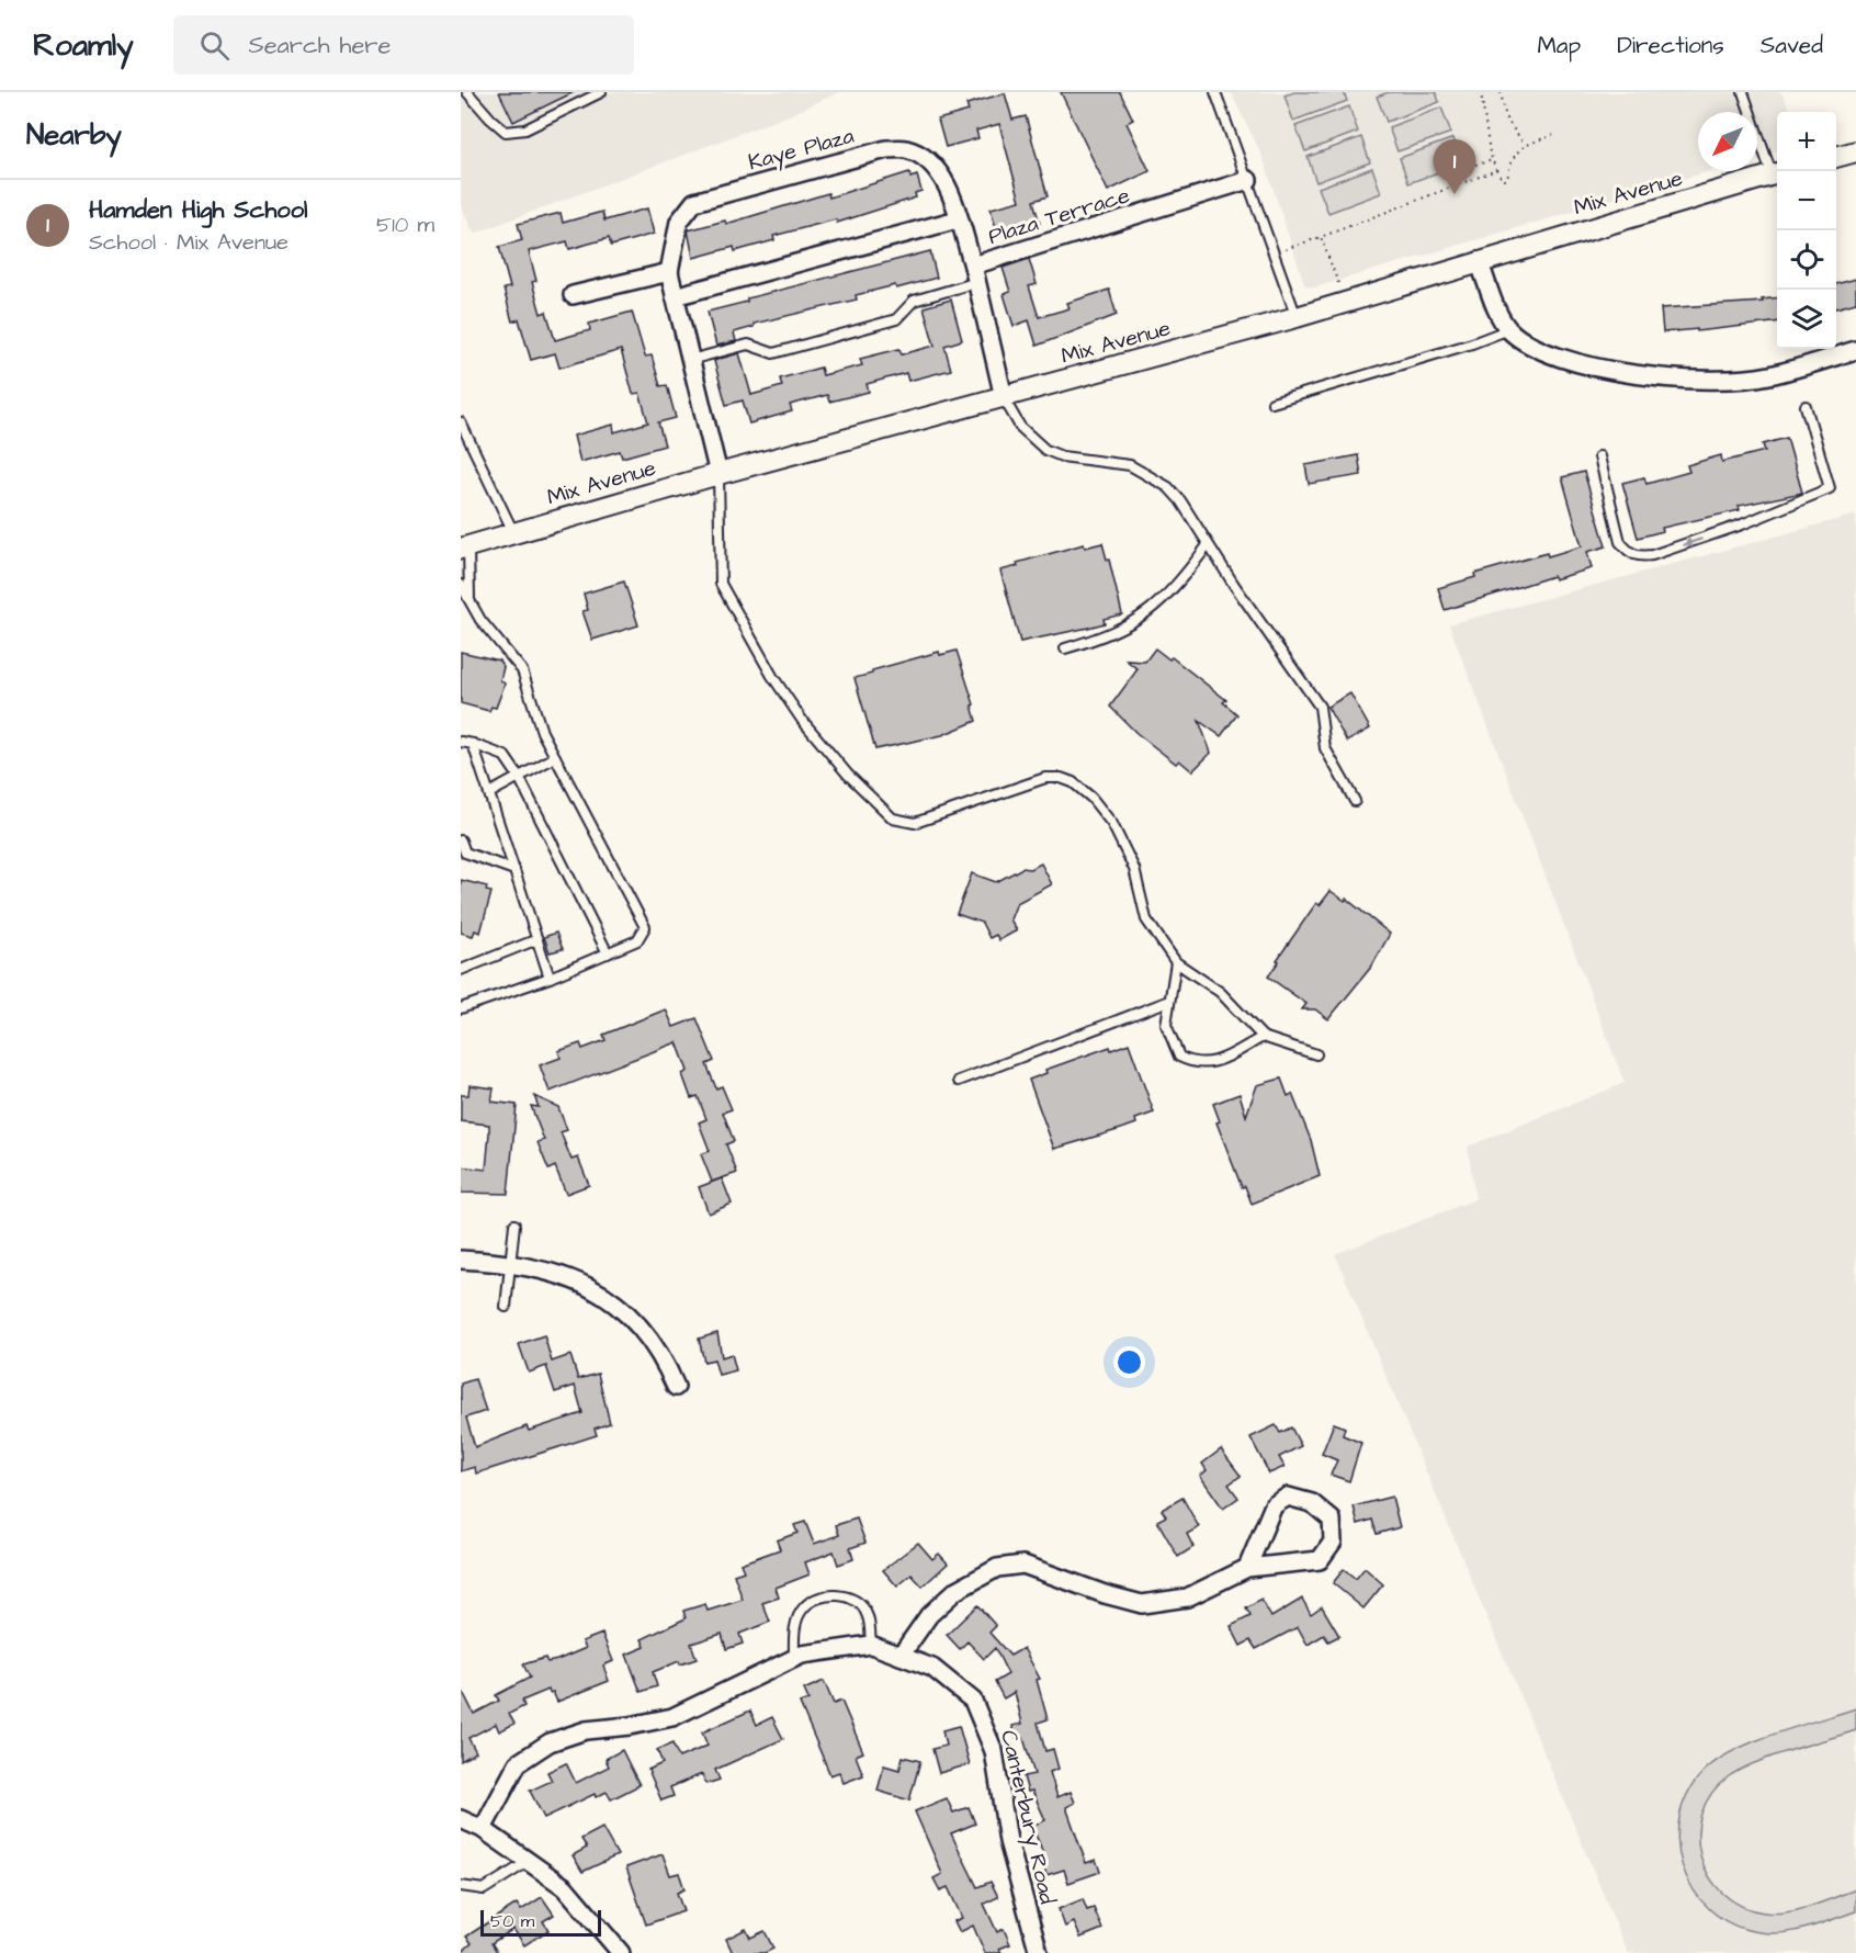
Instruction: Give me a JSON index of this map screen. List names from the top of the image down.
{
  "streets": {
    "street": [
      "Kaye Plaza",
      "Mix Avenue",
      "Plaza Terrace",
      "Canterbury Road"
    ]
  },
  "crossings": [
    ["Kaye Plaza", "Plaza Terrace"],
    ["Mix Avenue", "Plaza Terrace"]
  ],
  "scale_bar": "50 m",
  "north": "bottom left",
  "page": {
    "header": "Roamly",
    "search": "Search here",
    "nav": ["Map", "Directions", "Saved"],
    "heading": "Nearby",
    "map_buttons": ["+", "−"],
    "pins": "1",
    "list": [
      {
        "mark": "1",
        "name": "Hamden High School",
        "note": "School · Mix Avenue",
        "value": "510 m"
      }
    ],
    "scale": "50 m"
  }
}
